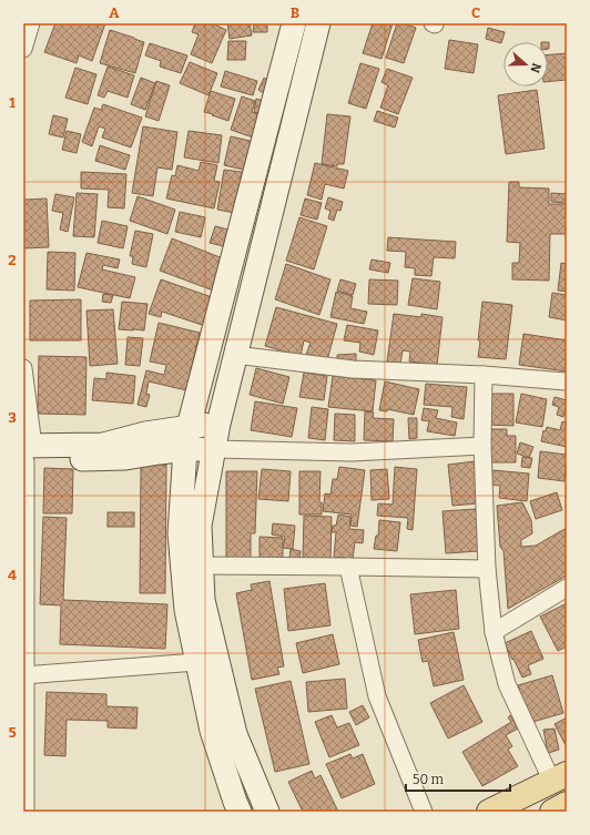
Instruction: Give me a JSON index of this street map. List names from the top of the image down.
{
  "scale_bar": "50 m",
  "north": "right",
  "grid": {
    "columns": ["A", "B", "C"],
    "rows": [
      "1",
      "2",
      "3",
      "4",
      "5"
    ]
  }
}
